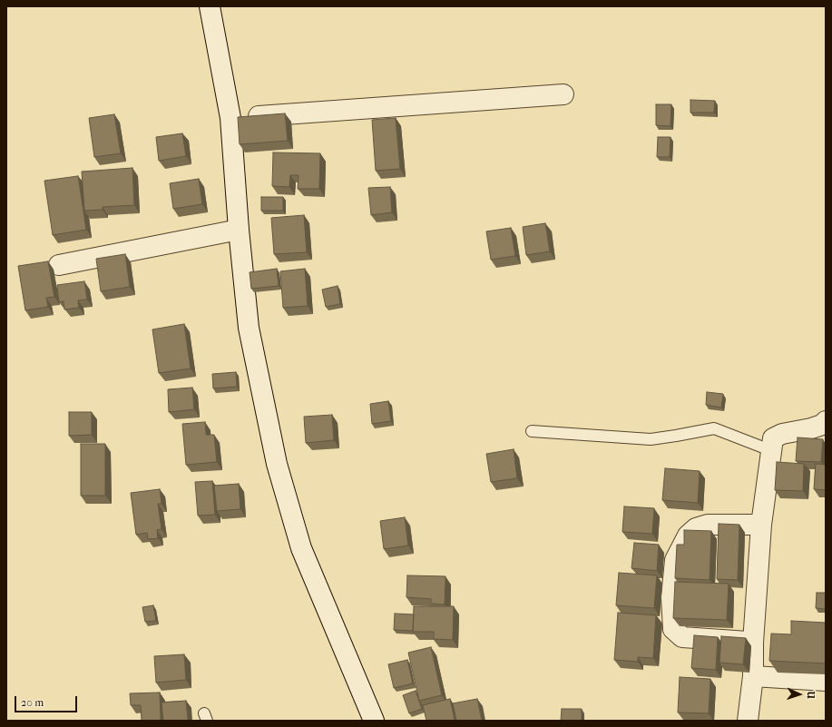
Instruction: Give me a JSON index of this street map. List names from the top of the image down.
{
  "scale_bar": "20 m",
  "north": "right"
}
